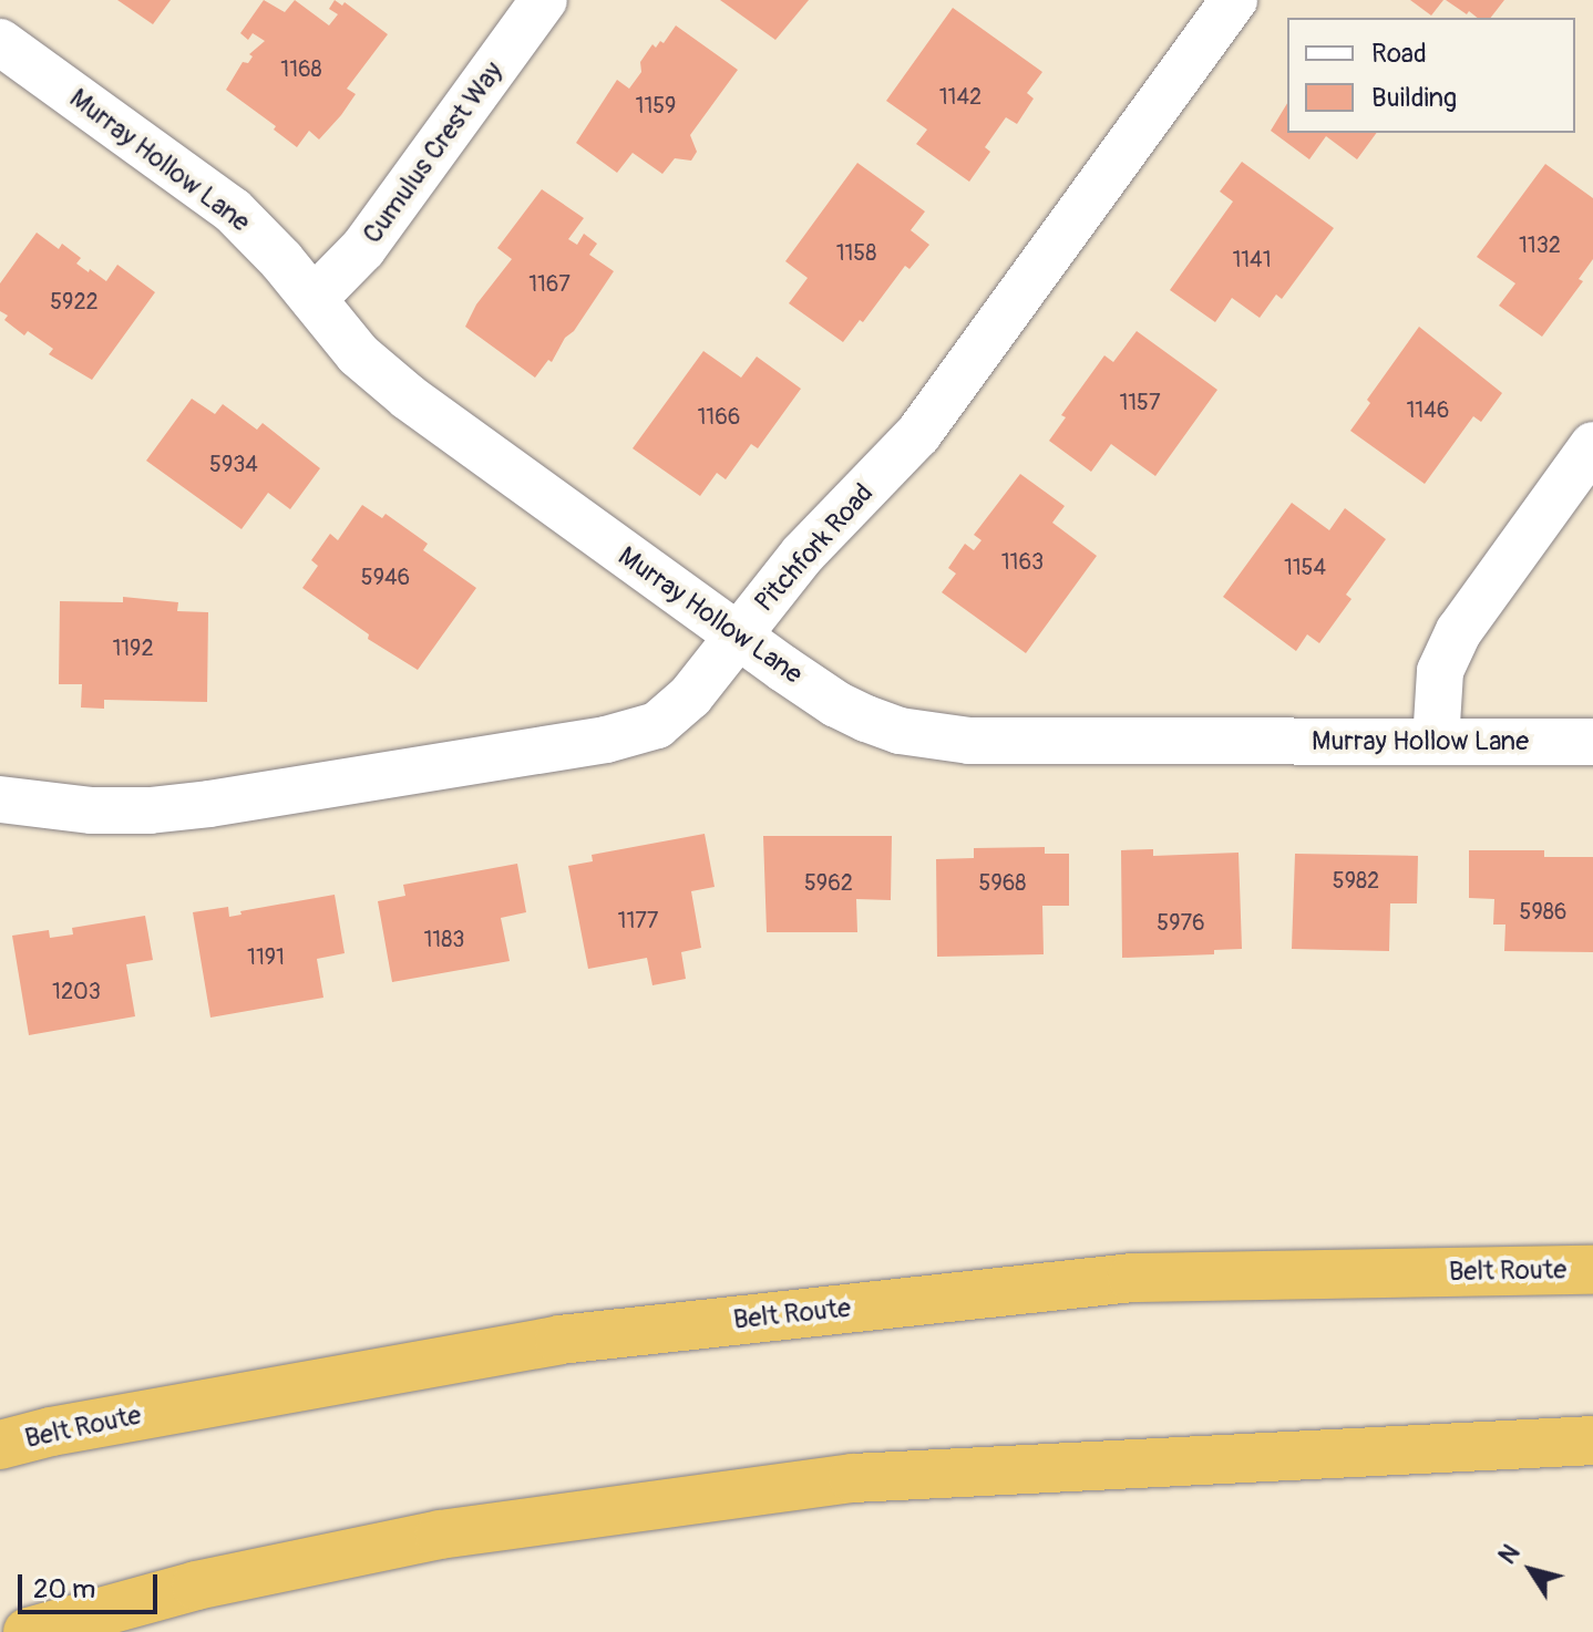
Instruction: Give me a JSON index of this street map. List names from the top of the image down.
{
  "streets": {
    "highway": ["Belt Route"],
    "street": ["Cumulus Crest Way", "Murray Hollow Lane", "Pitchfork Road"]
  },
  "crossings": [
    ["Cumulus Crest Way", "Murray Hollow Lane"],
    ["Murray Hollow Lane", "Pitchfork Road"]
  ],
  "house_numbers": [
    "1168",
    "1142",
    "1159",
    "1132",
    "1158",
    "1141",
    "1167",
    "5922",
    "1157",
    "1146",
    "1166",
    "5934",
    "1163",
    "1154",
    "5946",
    "1192",
    "5982",
    "5962",
    "5968",
    "5986",
    "1177",
    "5976",
    "1183",
    "1191",
    "1203"
  ],
  "legend": ["Road", "Building"],
  "scale_bar": "20 m",
  "north": "top left"
}
